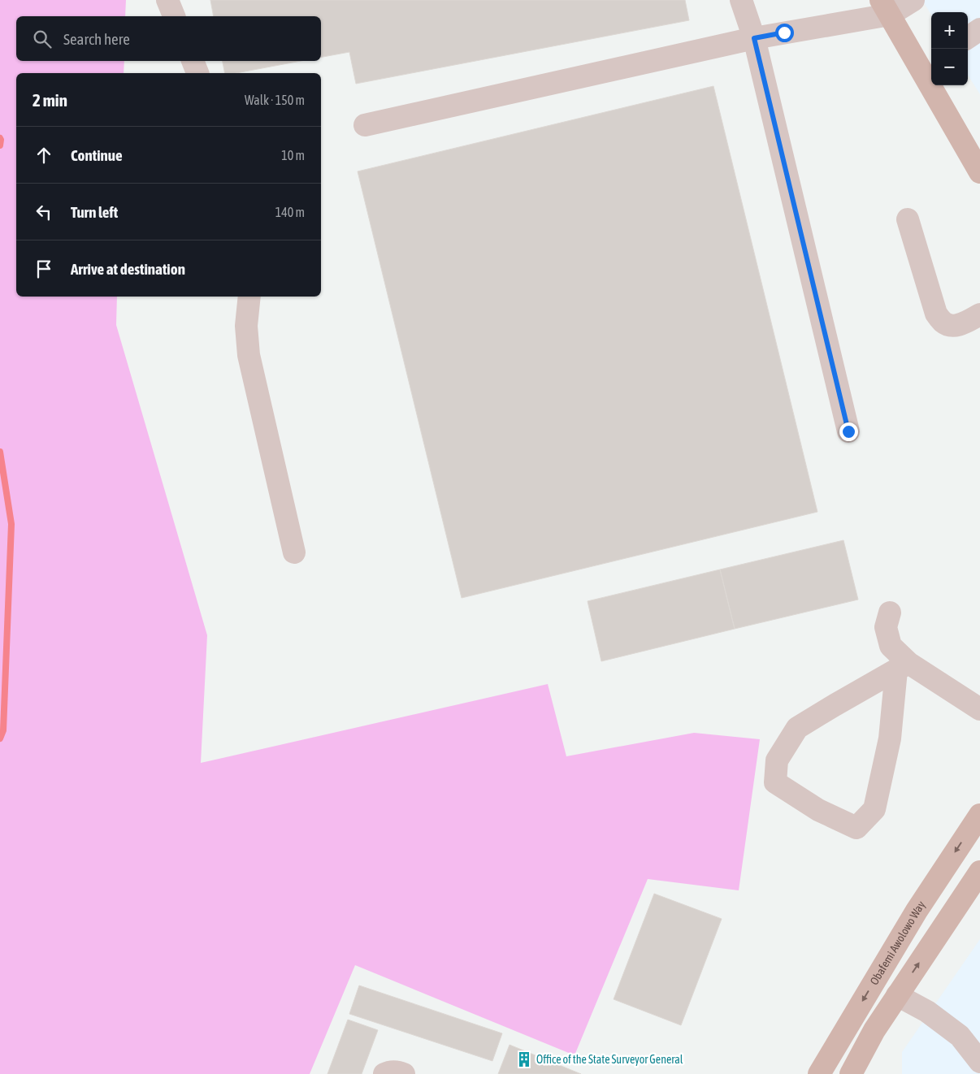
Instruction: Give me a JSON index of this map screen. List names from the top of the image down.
{
  "streets": {
    "main road": ["Obafemi Awolowo Way"]
  },
  "places": {
    "building": ["Office of the State Surveyor General"]
  },
  "page": {
    "map_buttons": ["+", "−"],
    "search": "Search here",
    "heading": ["2 min", "Walk · 150 m"],
    "list": [
      ["Continue", "10 m"],
      ["Turn left", "140 m"],
      "Arrive at destination"
    ]
  }
}
